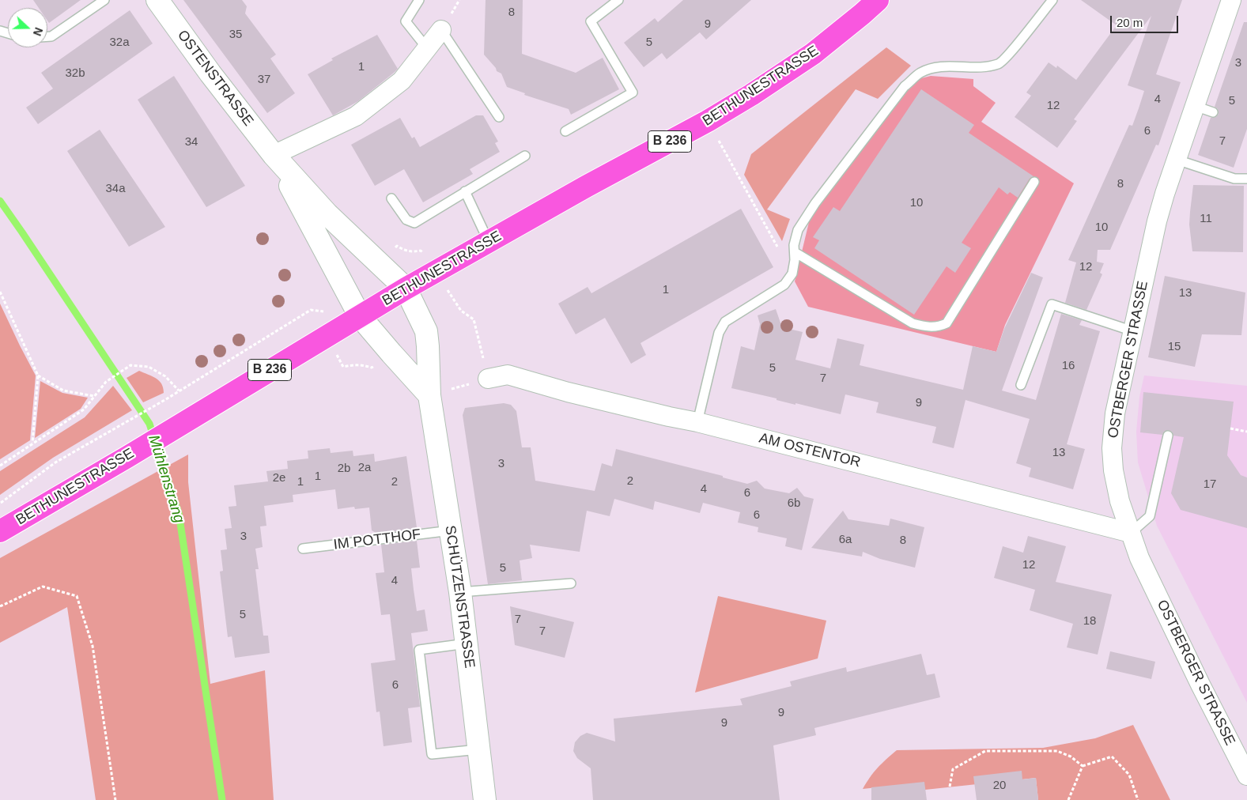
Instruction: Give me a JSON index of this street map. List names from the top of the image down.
{
  "streets": {
    "main road": [
      "OSTENSTRASSE",
      "BETHUNESTRASSE",
      "B 236",
      "SCHÜTZENSTRASSE"
    ],
    "street": ["OSTBERGER STRASSE", "AM OSTENTOR"],
    "lane": ["IM POTTHOF"]
  },
  "crossings": [
    ["OSTENSTRASSE", "BETHUNESTRASSE"],
    ["OSTENSTRASSE", "SCHÜTZENSTRASSE"],
    ["BETHUNESTRASSE", "SCHÜTZENSTRASSE"],
    ["OSTBERGER STRASSE", "AM OSTENTOR"],
    ["IM POTTHOF", "SCHÜTZENSTRASSE"]
  ],
  "water": ["Mühlenstrang"],
  "house_numbers": [
    "8",
    "9",
    "35",
    "32a",
    "5",
    "3",
    "1",
    "32b",
    "37",
    "4",
    "5",
    "12",
    "6",
    "7",
    "34",
    "8",
    "34a",
    "10",
    "11",
    "10",
    "12",
    "1",
    "13",
    "15",
    "16",
    "5",
    "7",
    "9",
    "13",
    "3",
    "2a",
    "2b",
    "1",
    "2e",
    "2",
    "1",
    "2",
    "17",
    "4",
    "6",
    "6b",
    "6",
    "3",
    "6a",
    "8",
    "12",
    "5",
    "4",
    "5",
    "7",
    "18",
    "7",
    "6",
    "9",
    "9",
    "20"
  ],
  "scale_bar": "20 m",
  "north": "right"
}
